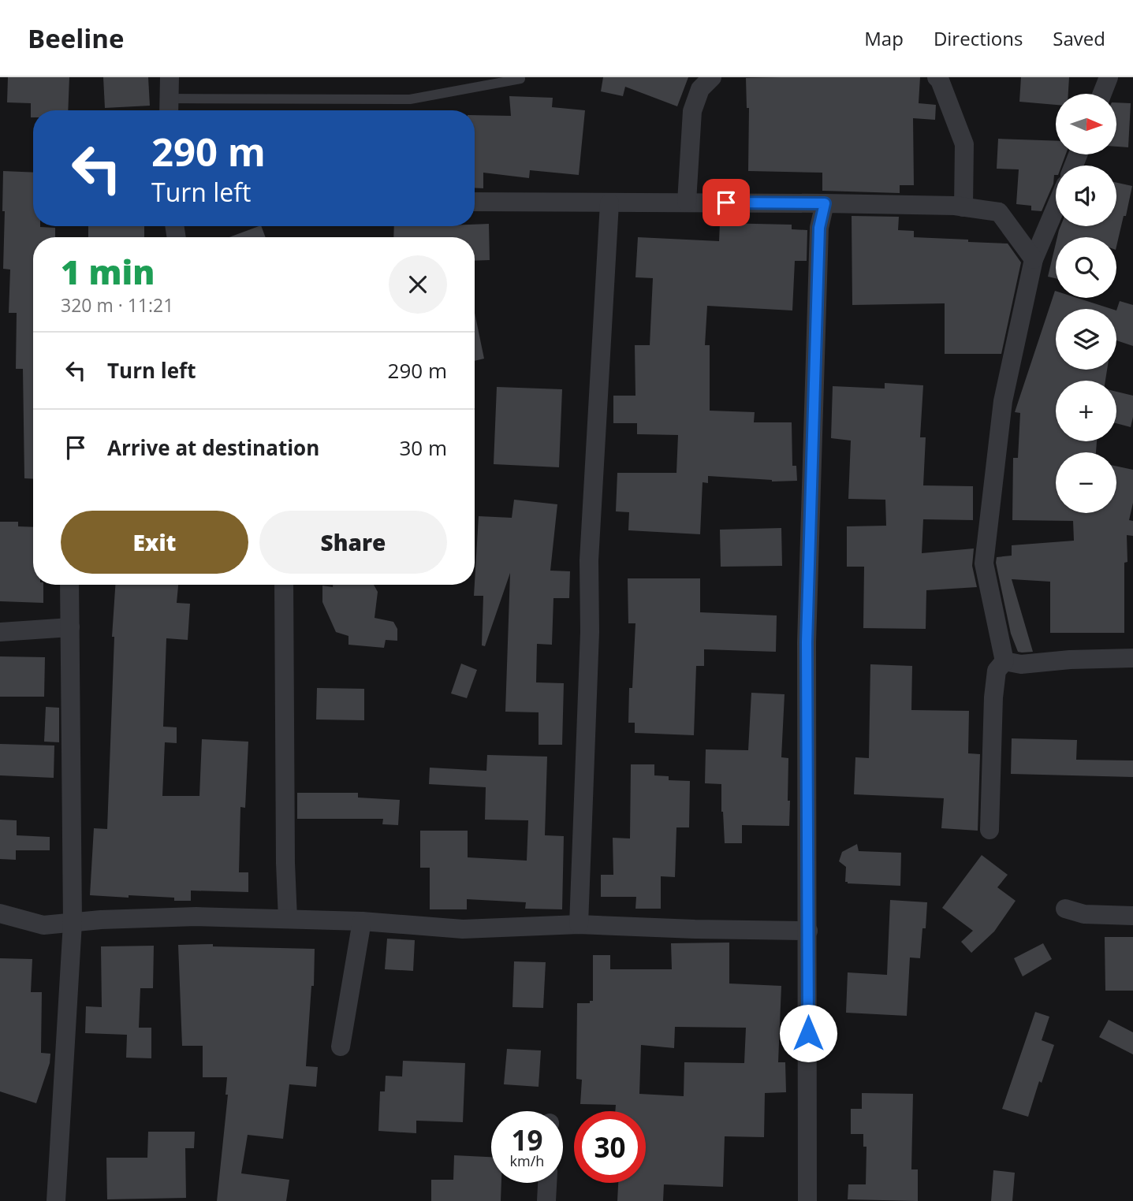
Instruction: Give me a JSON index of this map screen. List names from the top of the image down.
{
  "north": "right",
  "page": {
    "header": "Beeline",
    "nav": ["Map", "Directions", "Saved"],
    "map_buttons": ["+", "−"],
    "turn": ["290 m", "Turn left"],
    "heading": ["1 min", "320 m · 11:21"],
    "list": [
      {
        "name": "Turn left",
        "value": "290 m"
      },
      {
        "name": "Arrive at destination",
        "value": "30 m"
      }
    ],
    "buttons": ["Exit", "Share"],
    "speed": "19 km/h",
    "limit": "30"
  }
}
